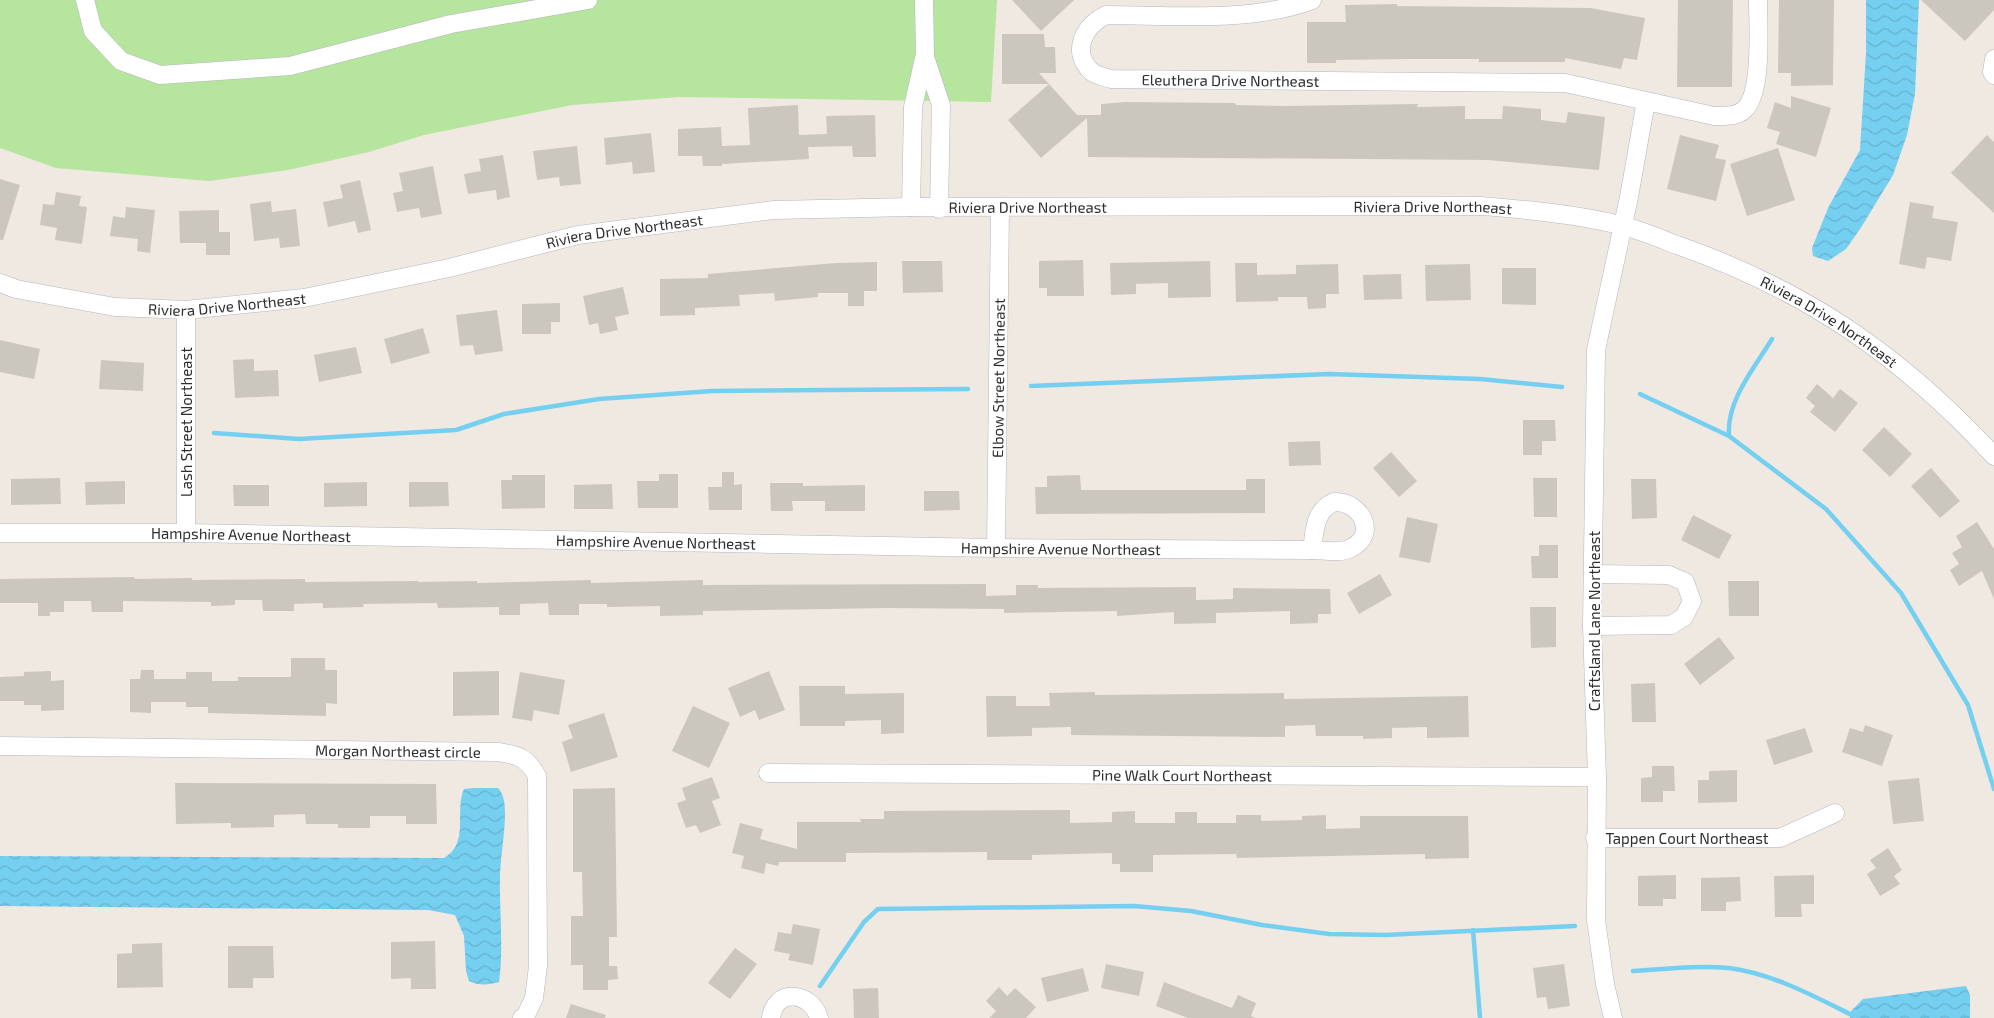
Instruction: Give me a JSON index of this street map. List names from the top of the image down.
{
  "streets": {
    "street": [
      "Eleuthera Drive Northeast",
      "Riviera Drive Northeast",
      "Elbow Street Northeast",
      "Lash Street Northeast",
      "Hampshire Avenue Northeast",
      "Craftsland Lane Northeast",
      "Morgan Northeast circle",
      "Pine Walk Court Northeast",
      "Tappen Court Northeast"
    ]
  },
  "crossings": [
    ["Riviera Drive Northeast", "Elbow Street Northeast"],
    ["Riviera Drive Northeast", "Lash Street Northeast"],
    ["Riviera Drive Northeast", "Craftsland Lane Northeast"],
    ["Elbow Street Northeast", "Hampshire Avenue Northeast"],
    ["Lash Street Northeast", "Hampshire Avenue Northeast"],
    ["Craftsland Lane Northeast", "Pine Walk Court Northeast"],
    ["Craftsland Lane Northeast", "Tappen Court Northeast"]
  ]
}
